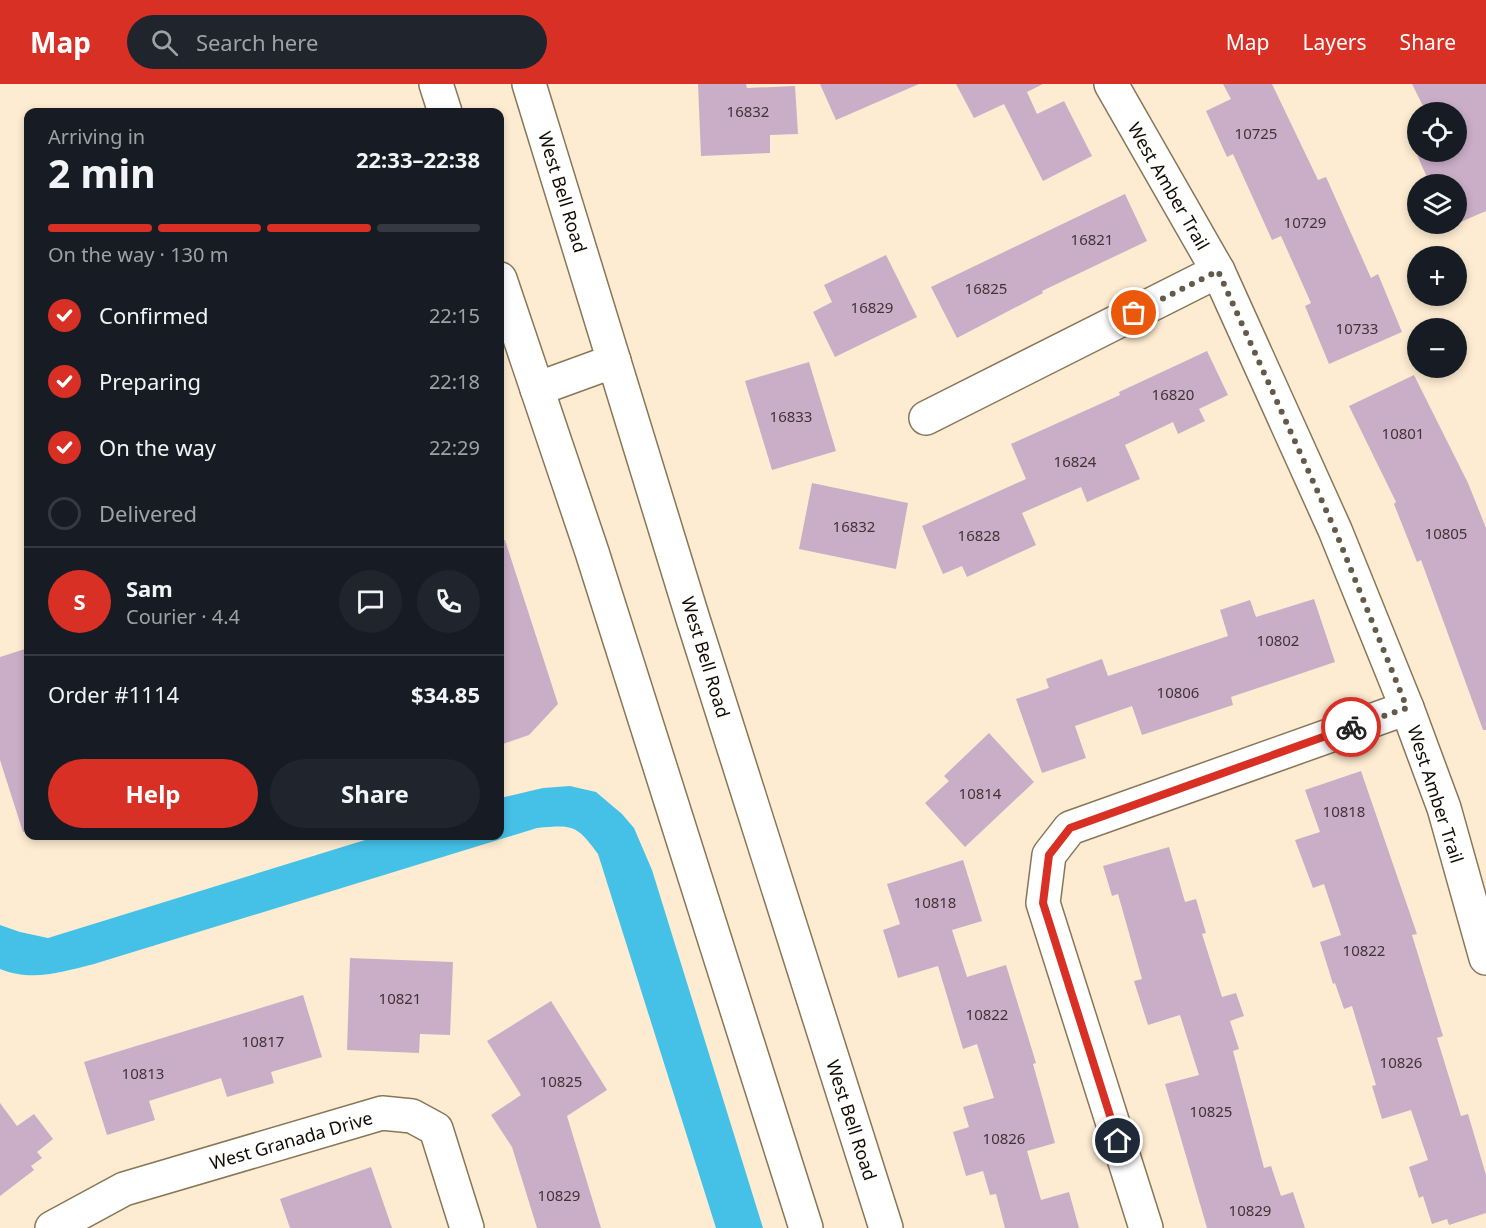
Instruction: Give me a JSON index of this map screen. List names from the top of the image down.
{
  "streets": {
    "street": ["West Amber Trail", "West Bell Road", "West Granada Drive"]
  },
  "house_numbers": [
    "16832",
    "10725",
    "10729",
    "16821",
    "16825",
    "16829",
    "10733",
    "16820",
    "16833",
    "10801",
    "16824",
    "16832",
    "10805",
    "16828",
    "10802",
    "10806",
    "10814",
    "10818",
    "10818",
    "10822",
    "10821",
    "10822",
    "10817",
    "10826",
    "10813",
    "10825",
    "10825",
    "10826",
    "10829",
    "10829"
  ],
  "page": {
    "header": "Map",
    "search": "Search here",
    "nav": ["Map", "Layers", "Share"],
    "map_buttons": ["+", "−"],
    "heading": ["2 min", "Arriving in", "22:33–22:38"],
    "panel": [
      "Sam",
      "Courier · 4.4",
      "Order #1114",
      "$34.85"
    ],
    "bar": "On the way · 130 m",
    "list": [
      ["Confirmed", "22:15"],
      ["Preparing", "22:18"],
      ["On the way", "22:29"],
      "Delivered"
    ],
    "round": "S",
    "buttons": ["Help", "Share"]
  }
}
